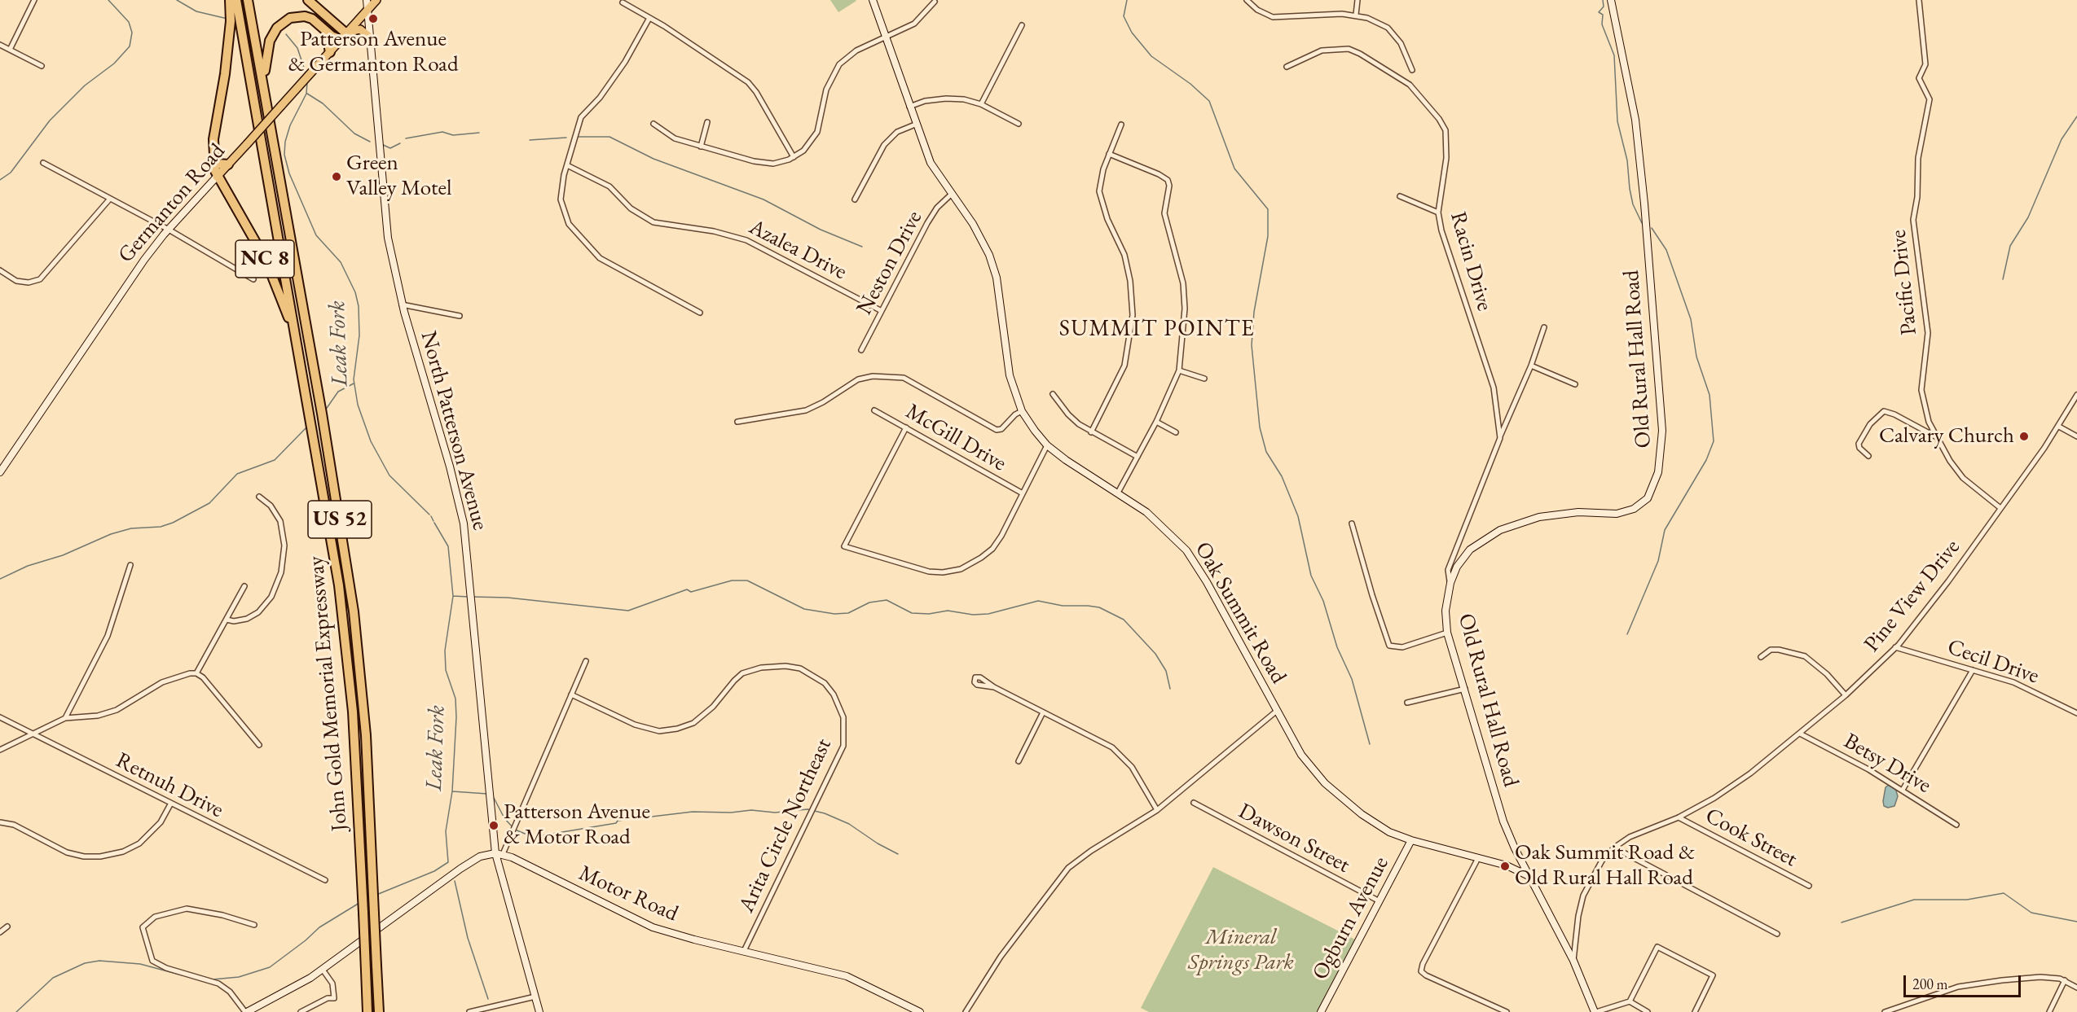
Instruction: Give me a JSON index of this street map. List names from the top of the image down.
{
  "streets": {
    "highway": ["NC 8", "US 52", "John Gold Memorial Expressway"],
    "main road": [
      "Germanton Road",
      "Old Rural Hall Road",
      "North Patterson Avenue",
      "Oak Summit Road",
      "Motor Road",
      "Ogburn Avenue"
    ],
    "street": [
      "Azalea Drive",
      "Racin Drive",
      "Neston Drive",
      "Pacific Drive",
      "McGill Drive",
      "Pine View Drive",
      "Cecil Drive",
      "Betsy Drive",
      "Retnuh Drive",
      "Arita Circle Northeast",
      "Cook Street",
      "Dawson Street"
    ]
  },
  "crossings": [
    ["Germanton Road", "NC 8"],
    ["Germanton Road", "North Patterson Avenue"],
    ["Azalea Drive", "Neston Drive"],
    ["NC 8", "John Gold Memorial Expressway"],
    ["Racin Drive", "Old Rural Hall Road"],
    ["Neston Drive", "Oak Summit Road"],
    ["Pacific Drive", "Pine View Drive"],
    ["Old Rural Hall Road", "Pine View Drive"],
    ["Old Rural Hall Road", "Oak Summit Road"],
    ["North Patterson Avenue", "Motor Road"],
    ["Pine View Drive", "Cecil Drive"],
    ["Pine View Drive", "Betsy Drive"],
    ["Pine View Drive", "Cook Street"],
    ["Oak Summit Road", "Ogburn Avenue"],
    ["Arita Circle Northeast", "Motor Road"],
    ["Dawson Street", "Ogburn Avenue"]
  ],
  "districts": ["SUMMIT POINTE"],
  "water": ["Leak Fork"],
  "parks": ["Mineral Springs Park"],
  "places": [
    "Patterson Avenue & Germanton Road",
    "Green Valley Motel",
    "Calvary Church",
    "Patterson Avenue & Motor Road",
    "Oak Summit Road & Old Rural Hall Road"
  ],
  "scale_bar": "200 m"
}
